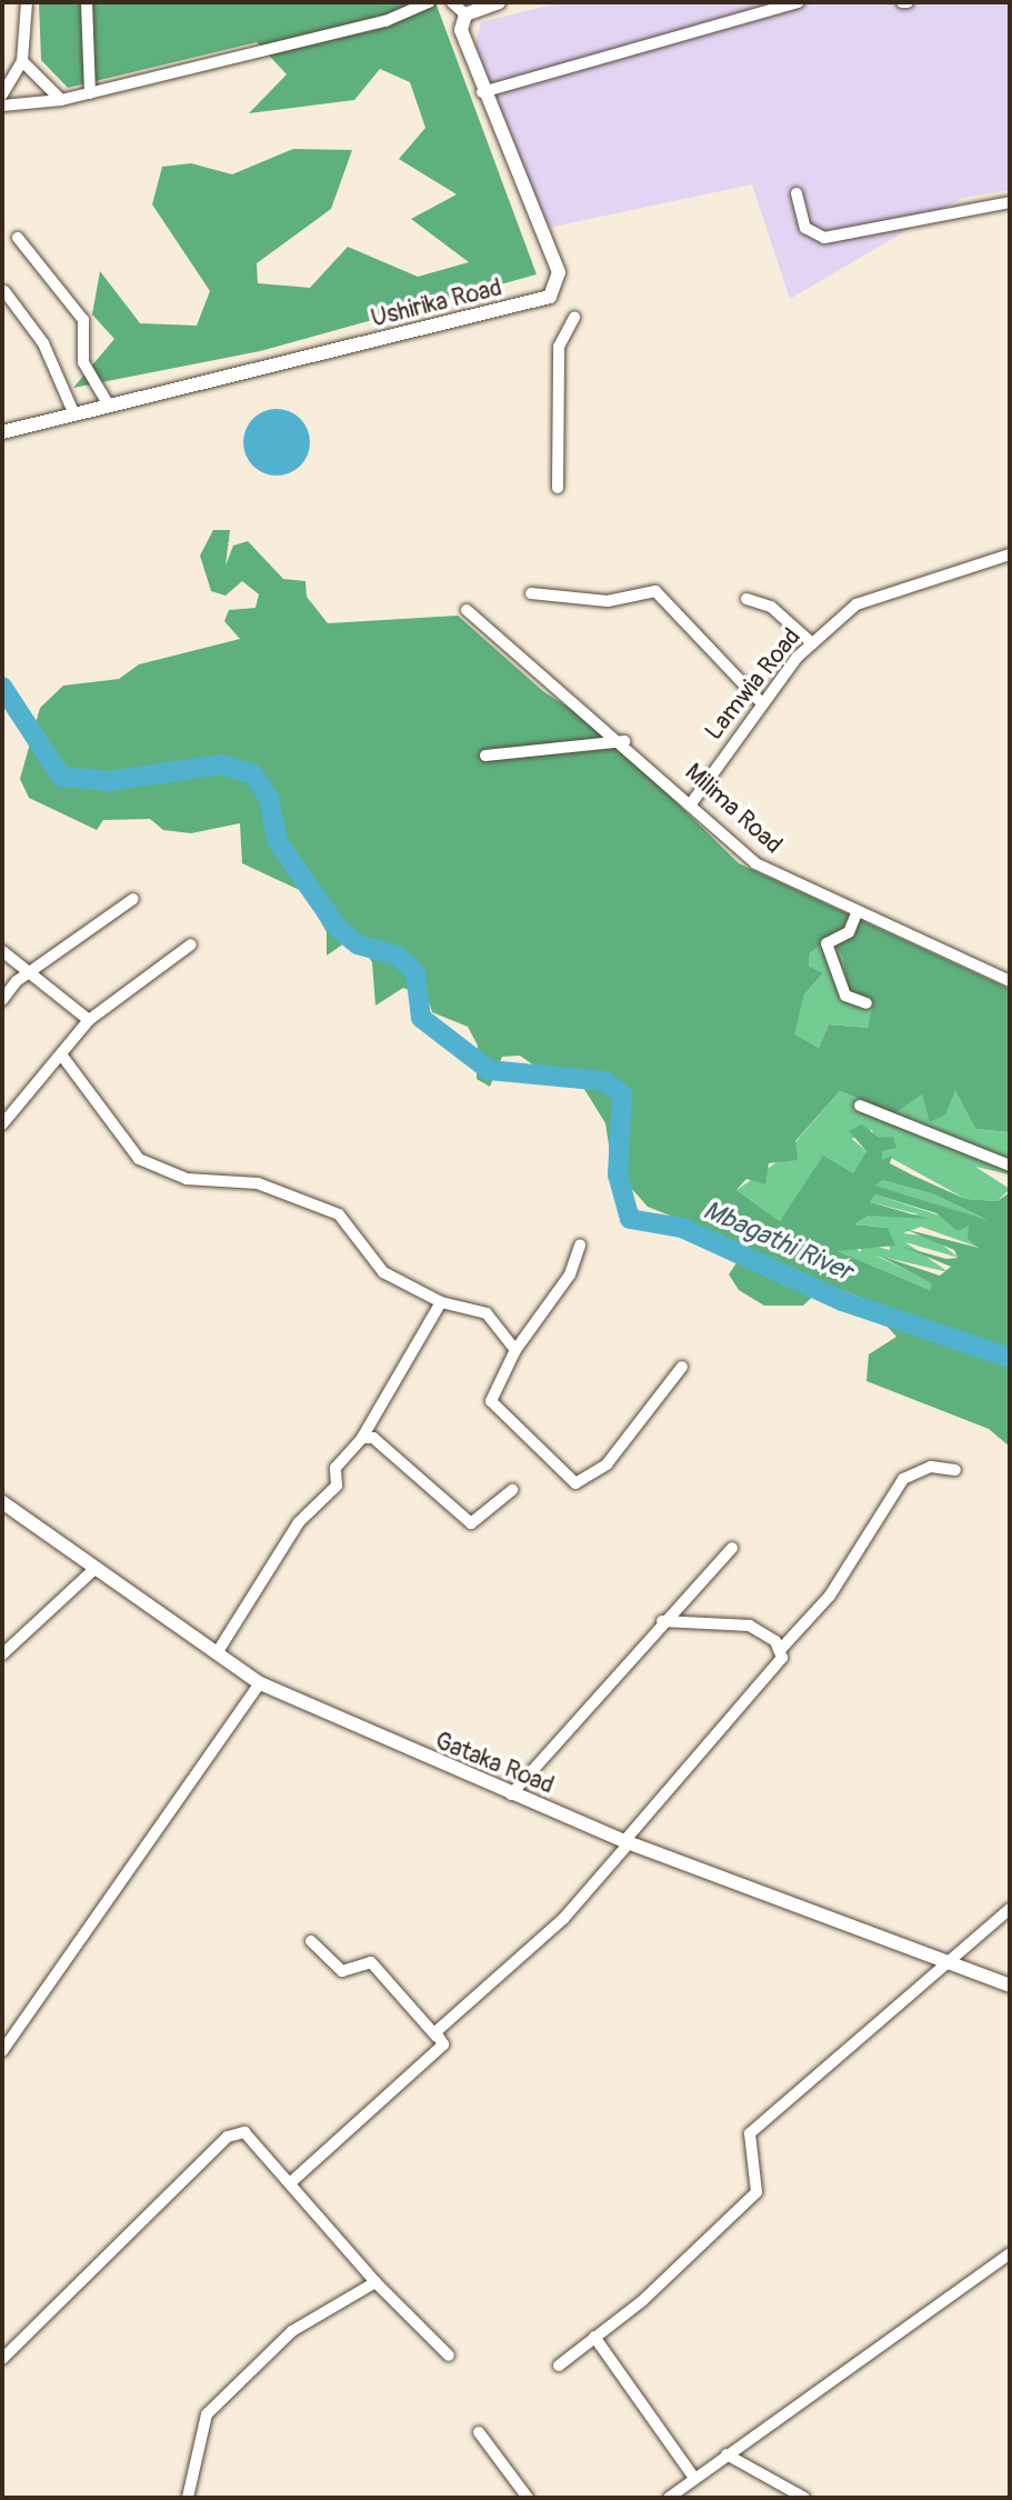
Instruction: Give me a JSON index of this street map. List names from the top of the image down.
{
  "streets": {
    "street": [
      "Ushirika Road",
      "Lamwia Road",
      "Milima Road",
      "Gataka Road"
    ]
  },
  "crossings": [
    ["Lamwia Road", "Milima Road"]
  ],
  "water": ["Mbagathi River"]
}
